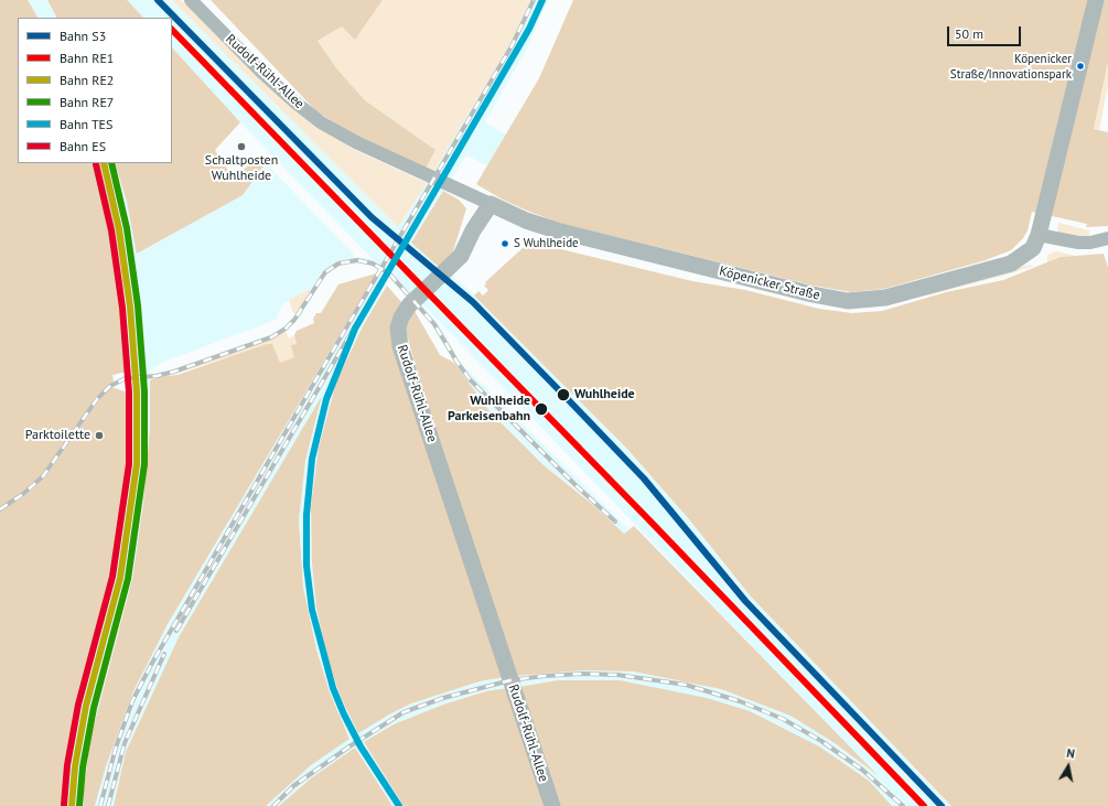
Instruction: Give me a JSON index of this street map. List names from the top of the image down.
{
  "streets": {
    "main road": ["Rudolf-Rühl-Allee", "Köpenicker Straße"]
  },
  "crossings": [
    ["Rudolf-Rühl-Allee", "Köpenicker Straße"]
  ],
  "places": [
    "Köpenicker Straße/Innovationspark",
    "Schaltposten Wuhlheide",
    "S Wuhlheide",
    "Wuhlheide",
    "Wuhlheide Parkeisenbahn",
    "Parktoilette"
  ],
  "lines": [
    "rail line S3",
    "rail line TES",
    "rail line RE1",
    "rail line RE2",
    "rail line RE7",
    "rail line ES"
  ],
  "legend": [
    "Bahn S3",
    "Bahn RE1",
    "Bahn RE2",
    "Bahn RE7",
    "Bahn TES",
    "Bahn ES"
  ],
  "scale_bar": "50 m",
  "north": "top"
}
